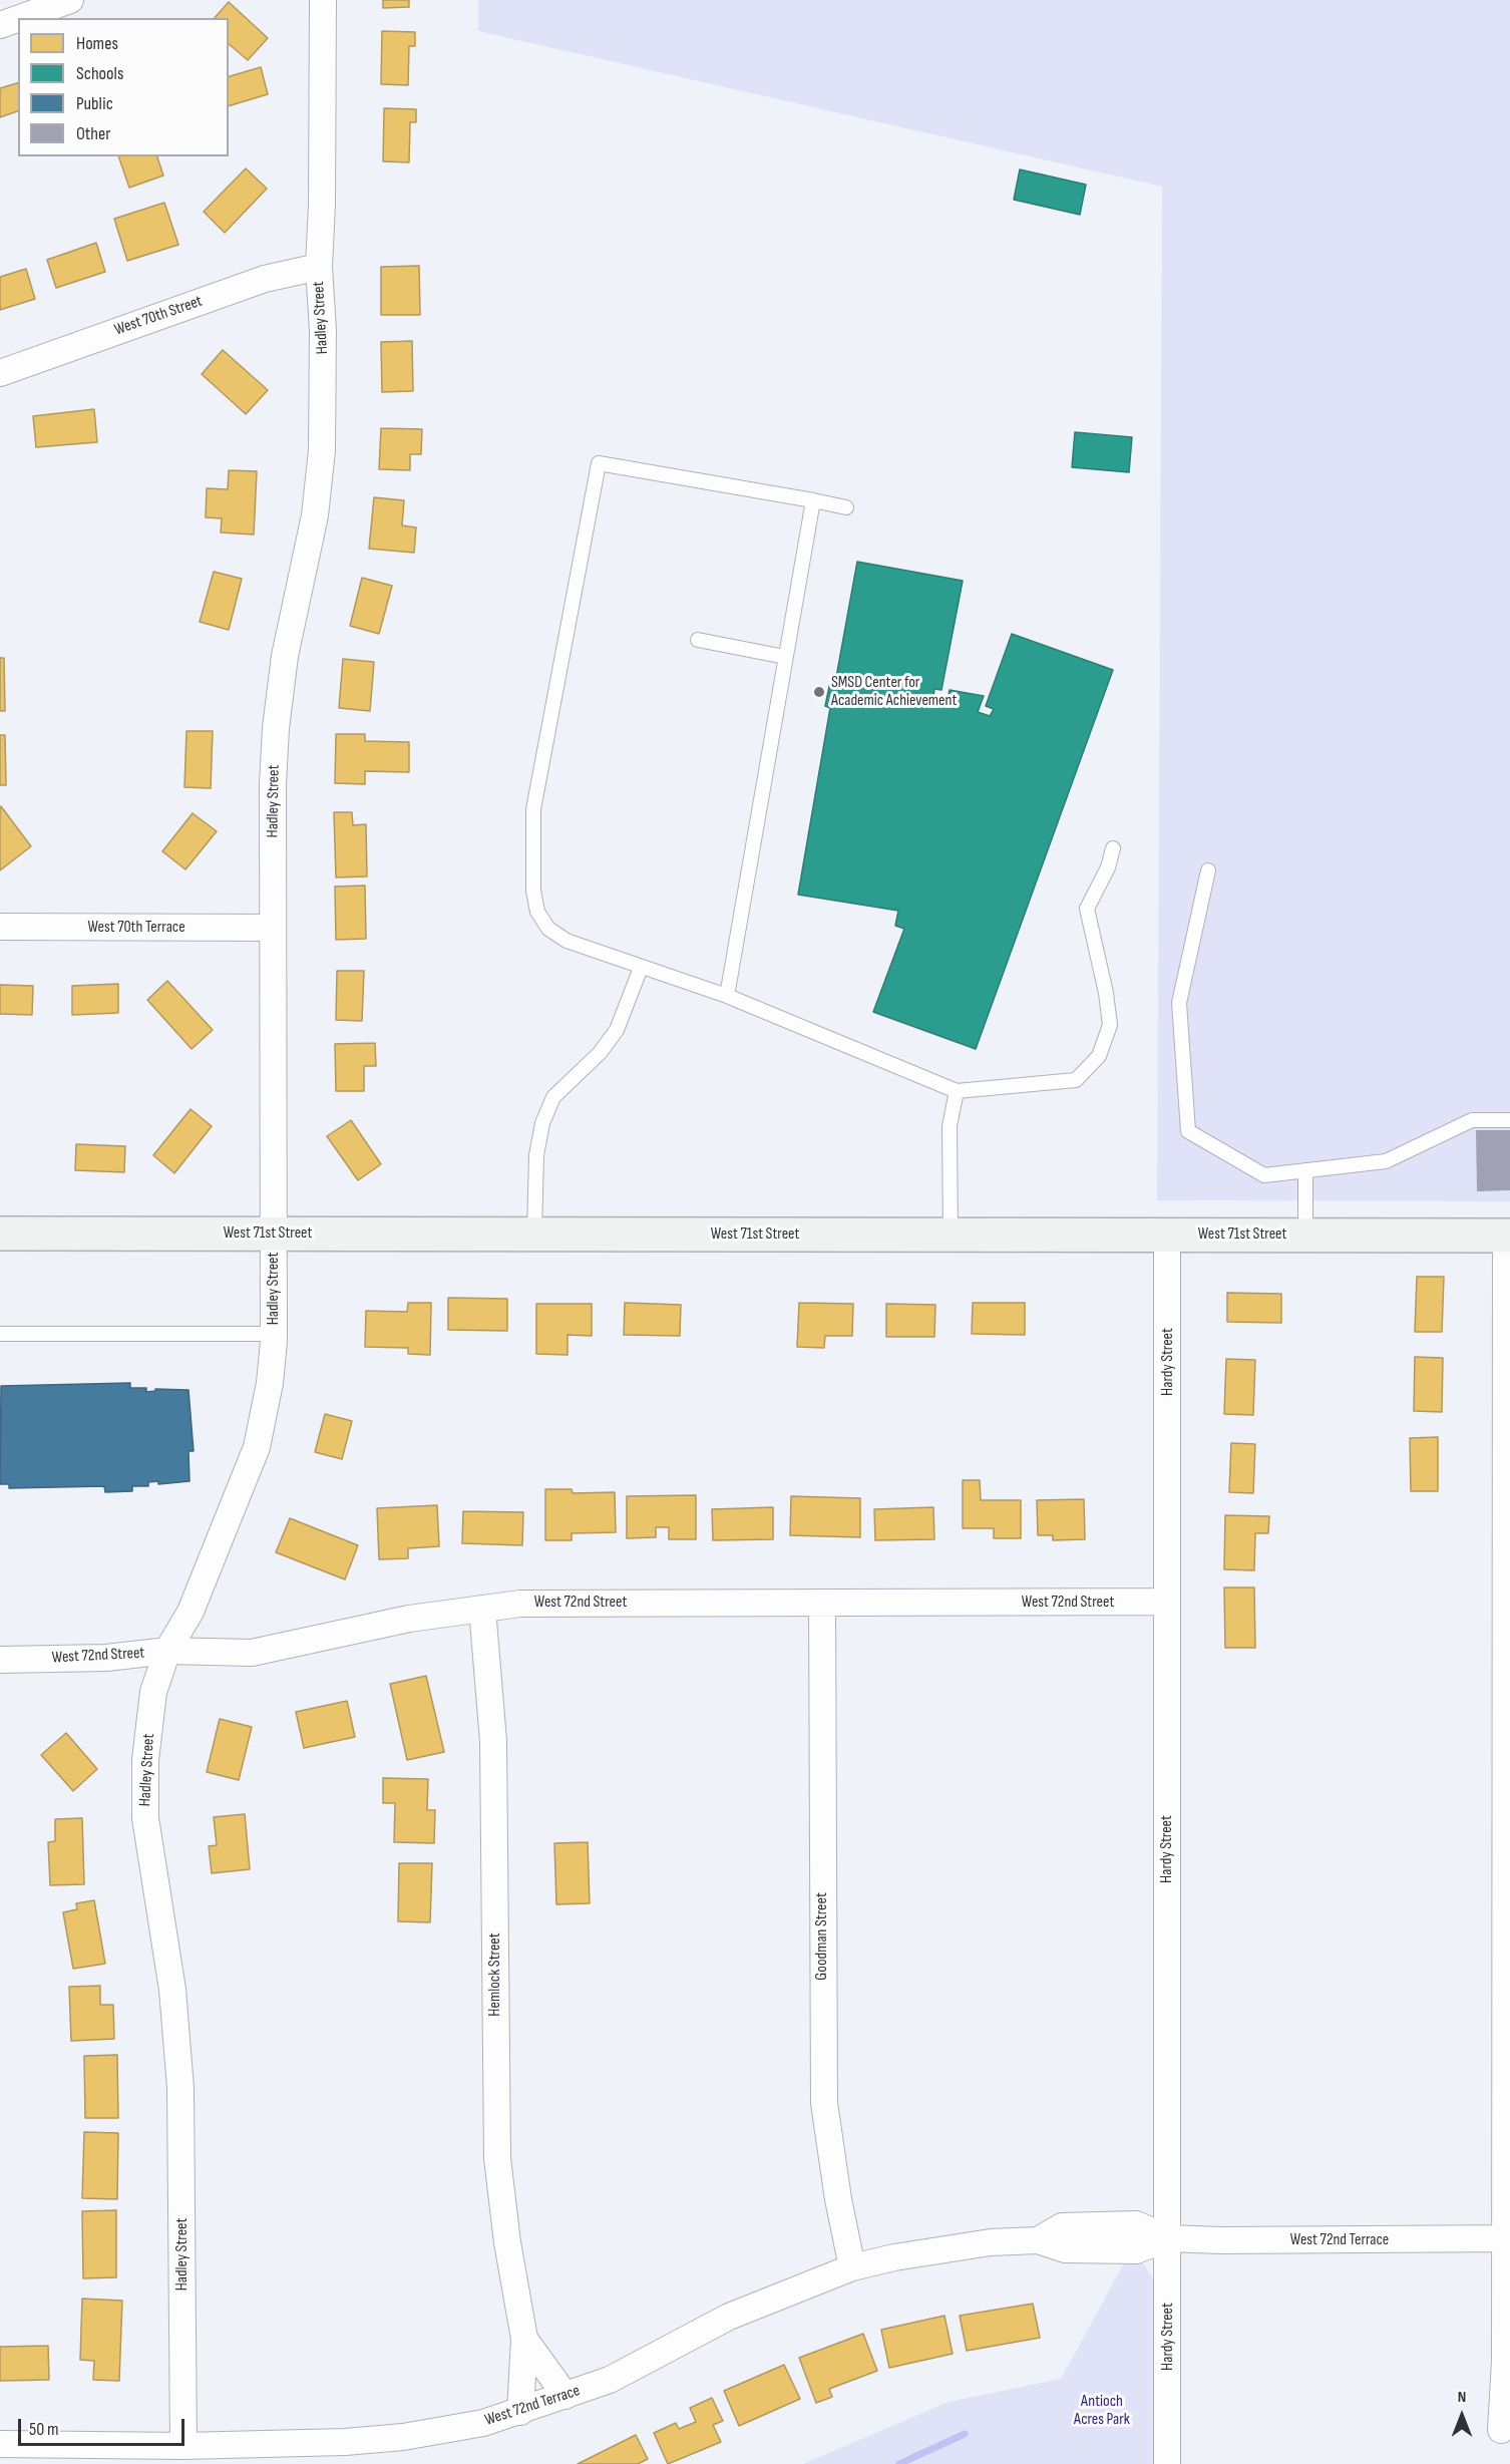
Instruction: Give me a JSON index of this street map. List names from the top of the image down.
{
  "streets": {
    "street": [
      "West 70th Street",
      "Hadley Street",
      "West 70th Terrace",
      "West 71st Street",
      "Hardy Street",
      "West 72nd Street",
      "Goodman Street",
      "Hemlock Street",
      "West 72nd Terrace"
    ]
  },
  "crossings": [
    ["West 70th Street", "Hadley Street"],
    ["Hadley Street", "West 70th Terrace"],
    ["Hadley Street", "West 71st Street"],
    ["Hadley Street", "West 72nd Street"],
    ["Hadley Street", "West 72nd Terrace"],
    ["West 71st Street", "Hardy Street"],
    ["Hardy Street", "West 72nd Street"],
    ["Hardy Street", "West 72nd Terrace"],
    ["West 72nd Street", "Goodman Street"],
    ["West 72nd Street", "Hemlock Street"],
    ["Goodman Street", "West 72nd Terrace"],
    ["Hemlock Street", "West 72nd Terrace"]
  ],
  "parks": ["Antioch Acres Park"],
  "places": ["SMSD Center for Academic Achievement"],
  "legend": [
    "Homes",
    "Schools",
    "Public",
    "Other"
  ],
  "scale_bar": "50 m",
  "north": "top"
}
